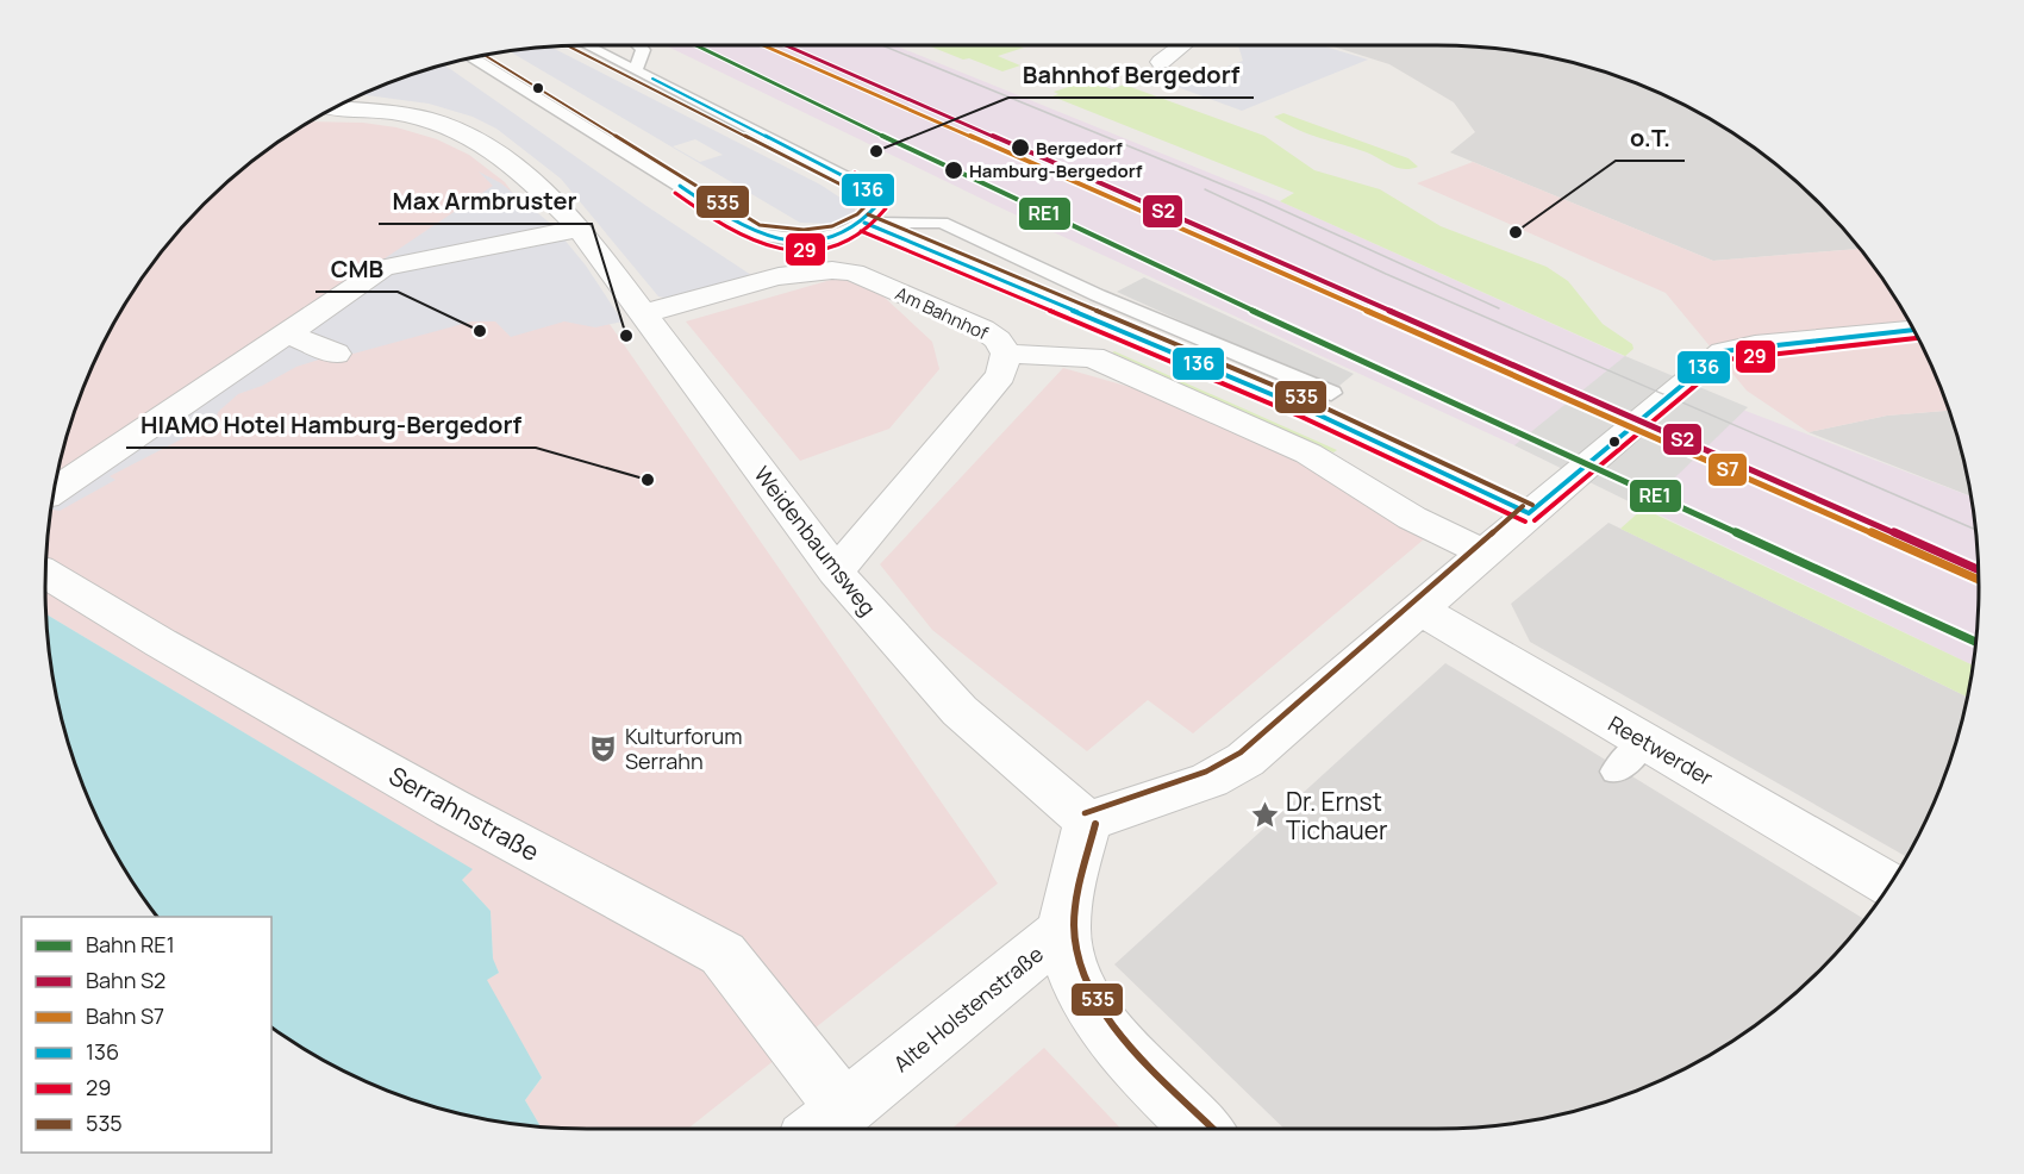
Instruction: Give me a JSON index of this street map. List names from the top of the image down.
{
  "streets": {
    "street": [
      "Am Bahnhof",
      "Weidenbaumsweg",
      "Reetwerder",
      "Serrahnstraße",
      "Alte Holstenstraße"
    ]
  },
  "crossings": [
    ["Am Bahnhof", "Weidenbaumsweg"],
    ["Weidenbaumsweg", "Alte Holstenstraße"],
    ["Serrahnstraße", "Alte Holstenstraße"]
  ],
  "places": {
    "other": [
      "Bergedorf",
      "Bahnhof Bergedorf",
      "Hamburg-Bergedorf",
      "o.T.",
      "CMB",
      "Max Armbruster",
      "HIAMO Hotel Hamburg-Bergedorf"
    ],
    "theatre": ["Kulturforum Serrahn"],
    "place": ["Dr. Ernst Tichauer"]
  },
  "lines": [
    "rail line RE1",
    "rail line S2",
    "rail line S7",
    "transit line 535",
    "transit line 136",
    "transit line 29"
  ],
  "legend": [
    "Bahn RE1",
    "Bahn S2",
    "Bahn S7",
    "136",
    "29",
    "535"
  ]
}
